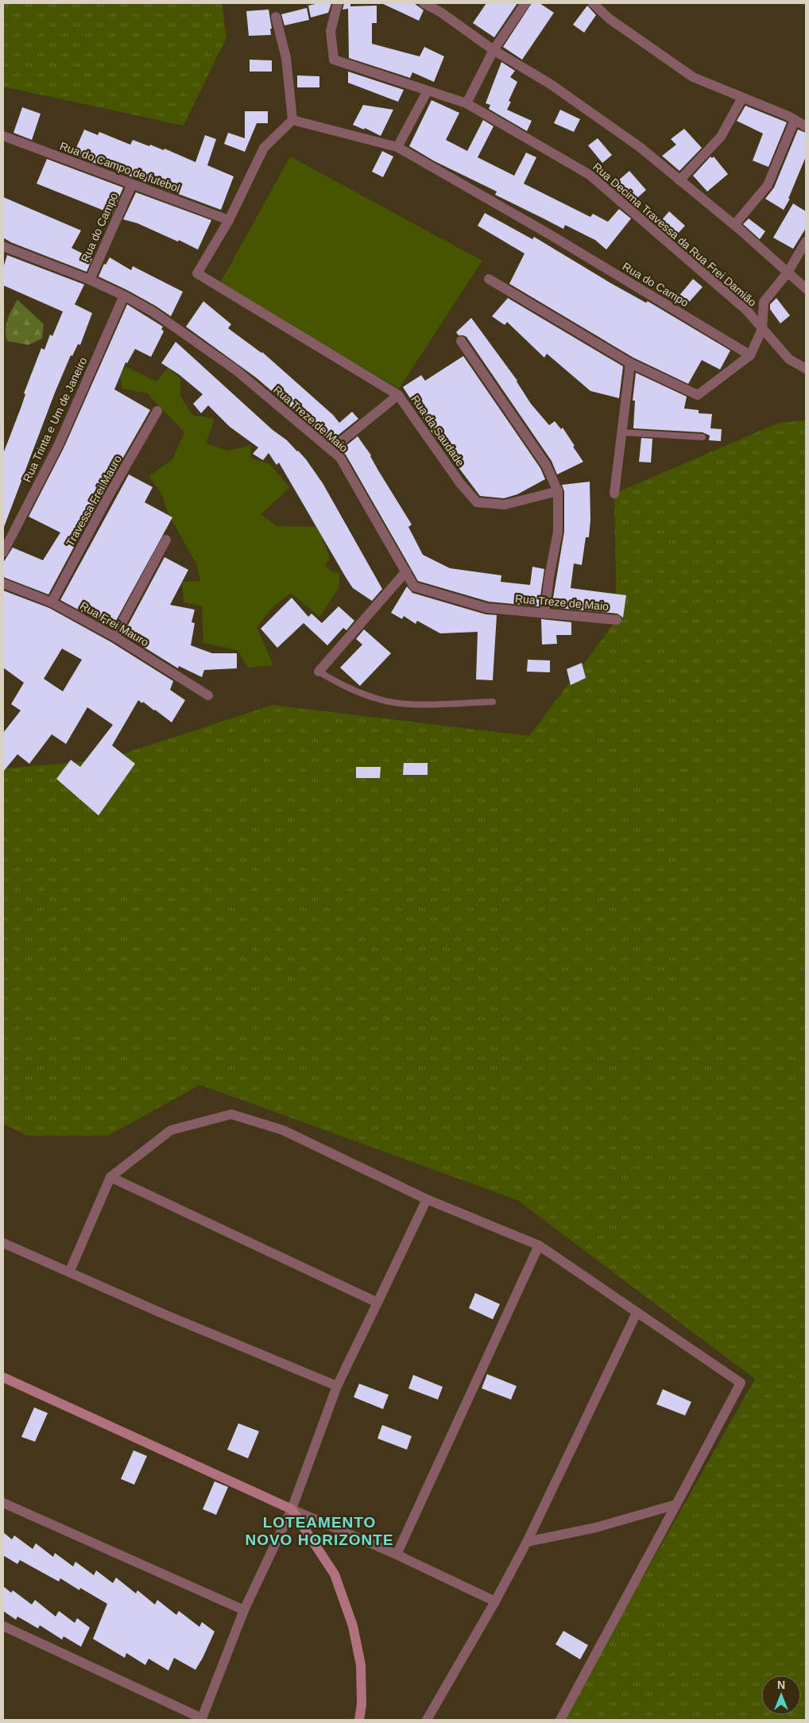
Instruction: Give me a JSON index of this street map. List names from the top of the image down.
{
  "streets": {
    "street": [
      "Rua do Campo de futebol",
      "Rua do Campo",
      "Rua Decima Travessa da Rua Frei Damião",
      "Rua Treze de Maio",
      "Rua Trinta e Um de Janeiro",
      "Rua da Saudade",
      "Travessa Frei Mauro",
      "Rua Frei Mauro"
    ]
  },
  "crossings": [
    ["Rua do Campo de futebol", "Rua do Campo"],
    ["Rua do Campo de futebol", "Rua da Saudade"],
    ["Rua do Campo", "Rua Treze de Maio"],
    ["Rua Treze de Maio", "Rua Trinta e Um de Janeiro"],
    ["Travessa Frei Mauro", "Rua Frei Mauro"]
  ],
  "districts": ["LOTEAMENTO NOVO HORIZONTE"],
  "north": "top"
}
